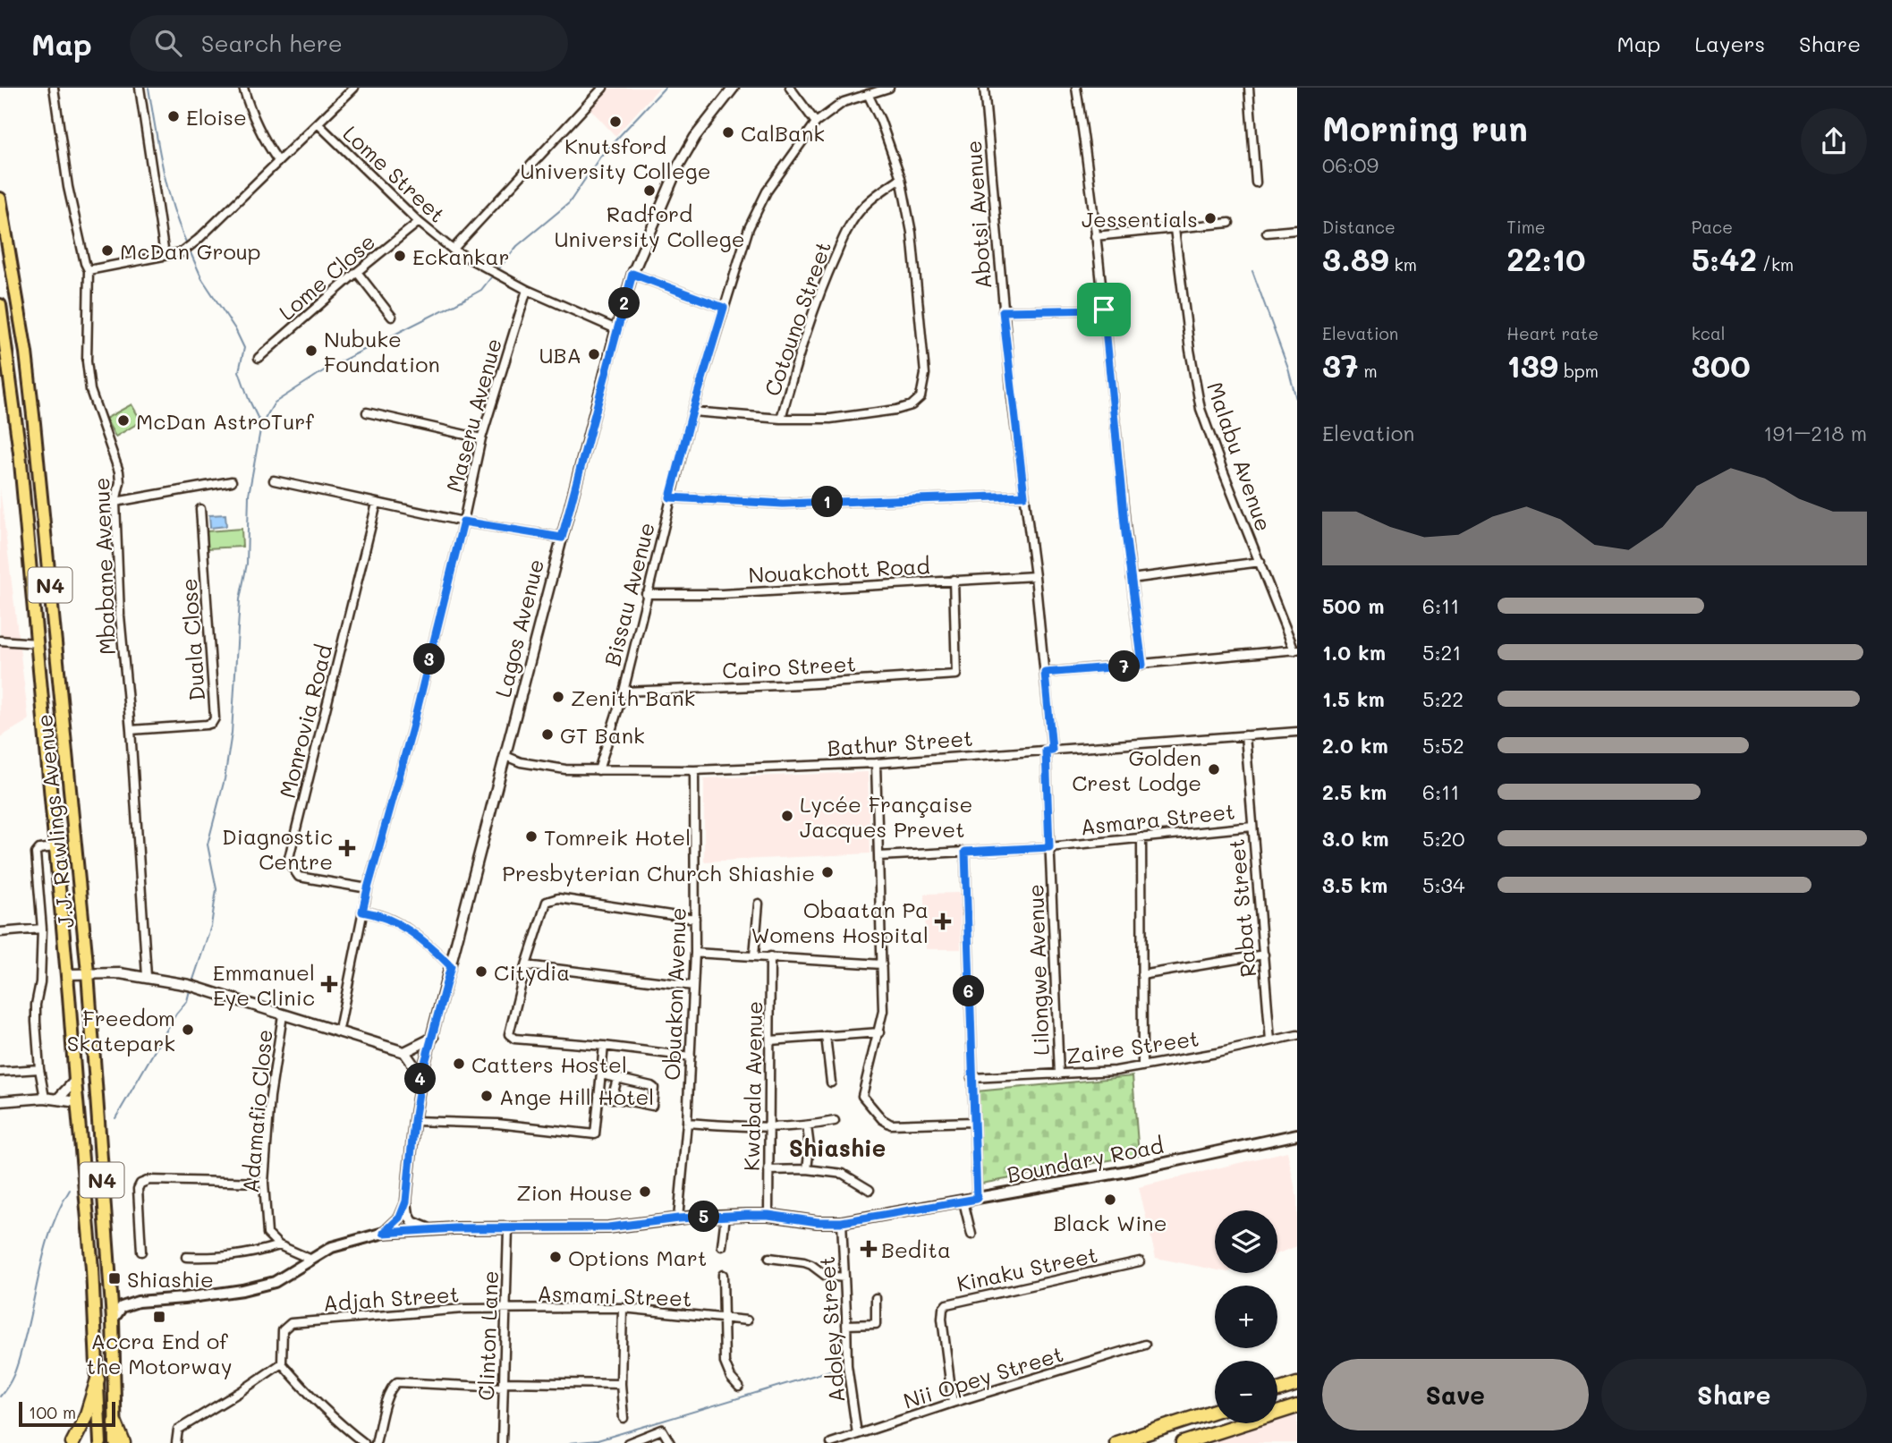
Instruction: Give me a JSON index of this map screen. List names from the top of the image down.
{
  "streets": {
    "highway": ["N4", "J.J. Rawlings Avenue"],
    "main road": ["Boundary Road"],
    "street": [
      "Lome Street",
      "Abotsi Avenue",
      "Lome Close",
      "Cotouno Street",
      "Maseru Avenue",
      "Malabu Avenue",
      "Mbabane Avenue",
      "Nouakchott Road",
      "Bissau Avenue",
      "Lagos Avenue",
      "Duala Close",
      "Cairo Street",
      "Monrovia Road",
      "Bathur Street",
      "Asmara Street",
      "Rabat Street",
      "Lilongwe Avenue",
      "Obuakon Avenue",
      "Zaire Street",
      "Kwabala Avenue",
      "Adamafio Close",
      "Kinaku Street",
      "Asmami Street",
      "Adjah Street",
      "Adoley Street",
      "Clinton Lane",
      "Nii Opey Street"
    ]
  },
  "crossings": [
    ["Lome Street", "Lome Close"],
    ["Lome Street", "Maseru Avenue"],
    ["Lome Street", "Lagos Avenue"],
    ["Abotsi Avenue", "Nouakchott Road"],
    ["Abotsi Avenue", "Bathur Street"],
    ["Abotsi Avenue", "Lilongwe Avenue"],
    ["Maseru Avenue", "Monrovia Road"],
    ["Mbabane Avenue", "Duala Close"],
    ["Nouakchott Road", "Bissau Avenue"],
    ["Nouakchott Road", "Cairo Street"],
    ["Bissau Avenue", "Cairo Street"],
    ["Bissau Avenue", "Bathur Street"],
    ["Lagos Avenue", "Bathur Street"],
    ["Lagos Avenue", "Boundary Road"],
    ["Bathur Street", "Rabat Street"],
    ["Bathur Street", "Lilongwe Avenue"],
    ["Bathur Street", "Obuakon Avenue"],
    ["Asmara Street", "Rabat Street"],
    ["Asmara Street", "Lilongwe Avenue"],
    ["J.J. Rawlings Avenue", "Boundary Road"],
    ["Rabat Street", "Zaire Street"],
    ["Lilongwe Avenue", "Zaire Street"],
    ["Obuakon Avenue", "Boundary Road"],
    ["Kwabala Avenue", "Boundary Road"],
    ["Boundary Road", "Adoley Street"],
    ["Boundary Road", "Clinton Lane"],
    ["Kinaku Street", "Nii Opey Street"],
    ["Asmami Street", "Adjah Street"],
    ["Asmami Street", "Clinton Lane"],
    ["Adjah Street", "Clinton Lane"],
    ["Adoley Street", "Nii Opey Street"]
  ],
  "districts": ["Shiashie"],
  "places": {
    "other": [
      "Eloise",
      "Knutsford University College",
      "CalBank",
      "Radford University College",
      "Jessentials",
      "McDan Group",
      "Eckankar",
      "Nubuke Foundation",
      "UBA",
      "McDan AstroTurf",
      "Zenith Bank",
      "GT Bank",
      "Golden Crest Lodge",
      "Lycée Française Jacques Prevet",
      "Tomreik Hotel",
      "Presbyterian Church Shiashie",
      "Citydia",
      "Freedom Skatepark",
      "Catters Hostel",
      "Ange Hill Hotel",
      "Zion House",
      "Black Wine",
      "Options Mart"
    ],
    "health": [
      "Diagnostic Centre",
      "Obaatan Pa Womens Hospital",
      "Emmanuel Eye Clinic",
      "Bedita"
    ],
    "transit": ["Shiashie", "Accra End of the Motorway"]
  },
  "scale_bar": "100 m",
  "page": {
    "header": "Map",
    "search": "Search here",
    "nav": ["Map", "Layers", "Share"],
    "heading": ["Morning run", "06:09"],
    "stats": [
      ["Distance", "3.89 km"],
      ["Time", "22:10"],
      ["Pace", "5:42 /km"],
      ["Elevation", "37 m"],
      ["Heart rate", "139 bpm"],
      ["kcal", "300"]
    ],
    "pins": [
      "2",
      "1",
      "3",
      "7",
      "6",
      "4",
      "5"
    ],
    "chart": ["Elevation", "191–218 m"],
    "list": [
      {
        "name": "500 m",
        "note": "6:11"
      },
      {
        "name": "1.0 km",
        "note": "5:21"
      },
      {
        "name": "1.5 km",
        "note": "5:22"
      },
      {
        "name": "2.0 km",
        "note": "5:52"
      },
      {
        "name": "2.5 km",
        "note": "6:11"
      },
      {
        "name": "3.0 km",
        "note": "5:20"
      },
      {
        "name": "3.5 km",
        "note": "5:34"
      }
    ],
    "map_buttons": ["+", "−"],
    "buttons": ["Save", "Share"],
    "scale": "100 m"
  }
}
